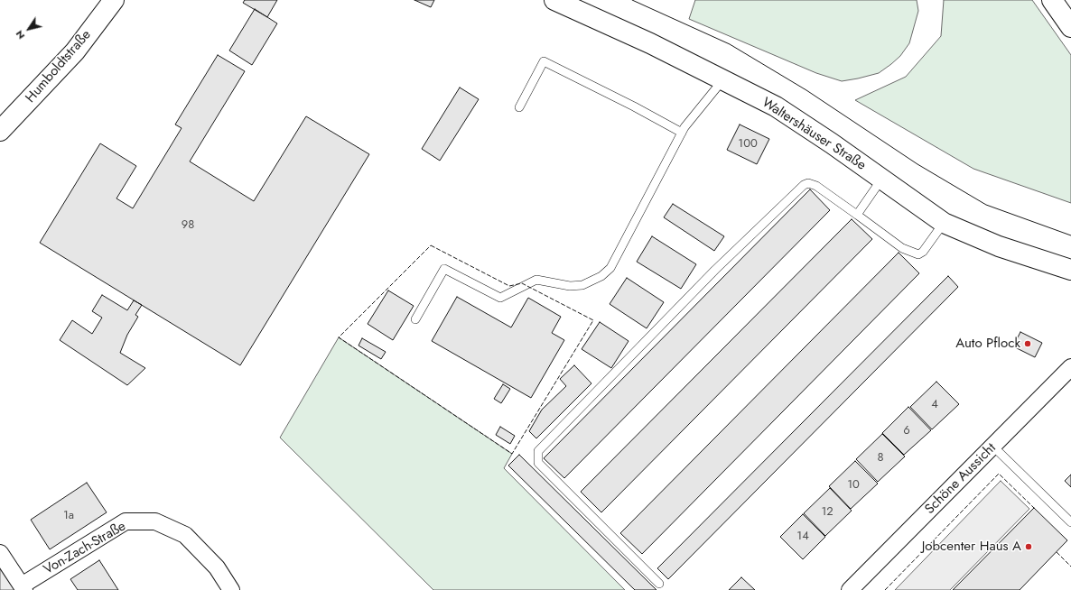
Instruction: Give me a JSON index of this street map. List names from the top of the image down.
{
  "streets": {
    "main road": ["Humboldtstraße", "Waltershäuser Straße"],
    "street": ["Schöne Aussicht", "Von-Zach-Straße"]
  },
  "places": ["Auto Pflock", "Jobcenter Haus A"],
  "house_numbers": [
    "100",
    "98",
    "4",
    "6",
    "8",
    "10",
    "12",
    "1a",
    "14"
  ],
  "north": "bottom left"
}
